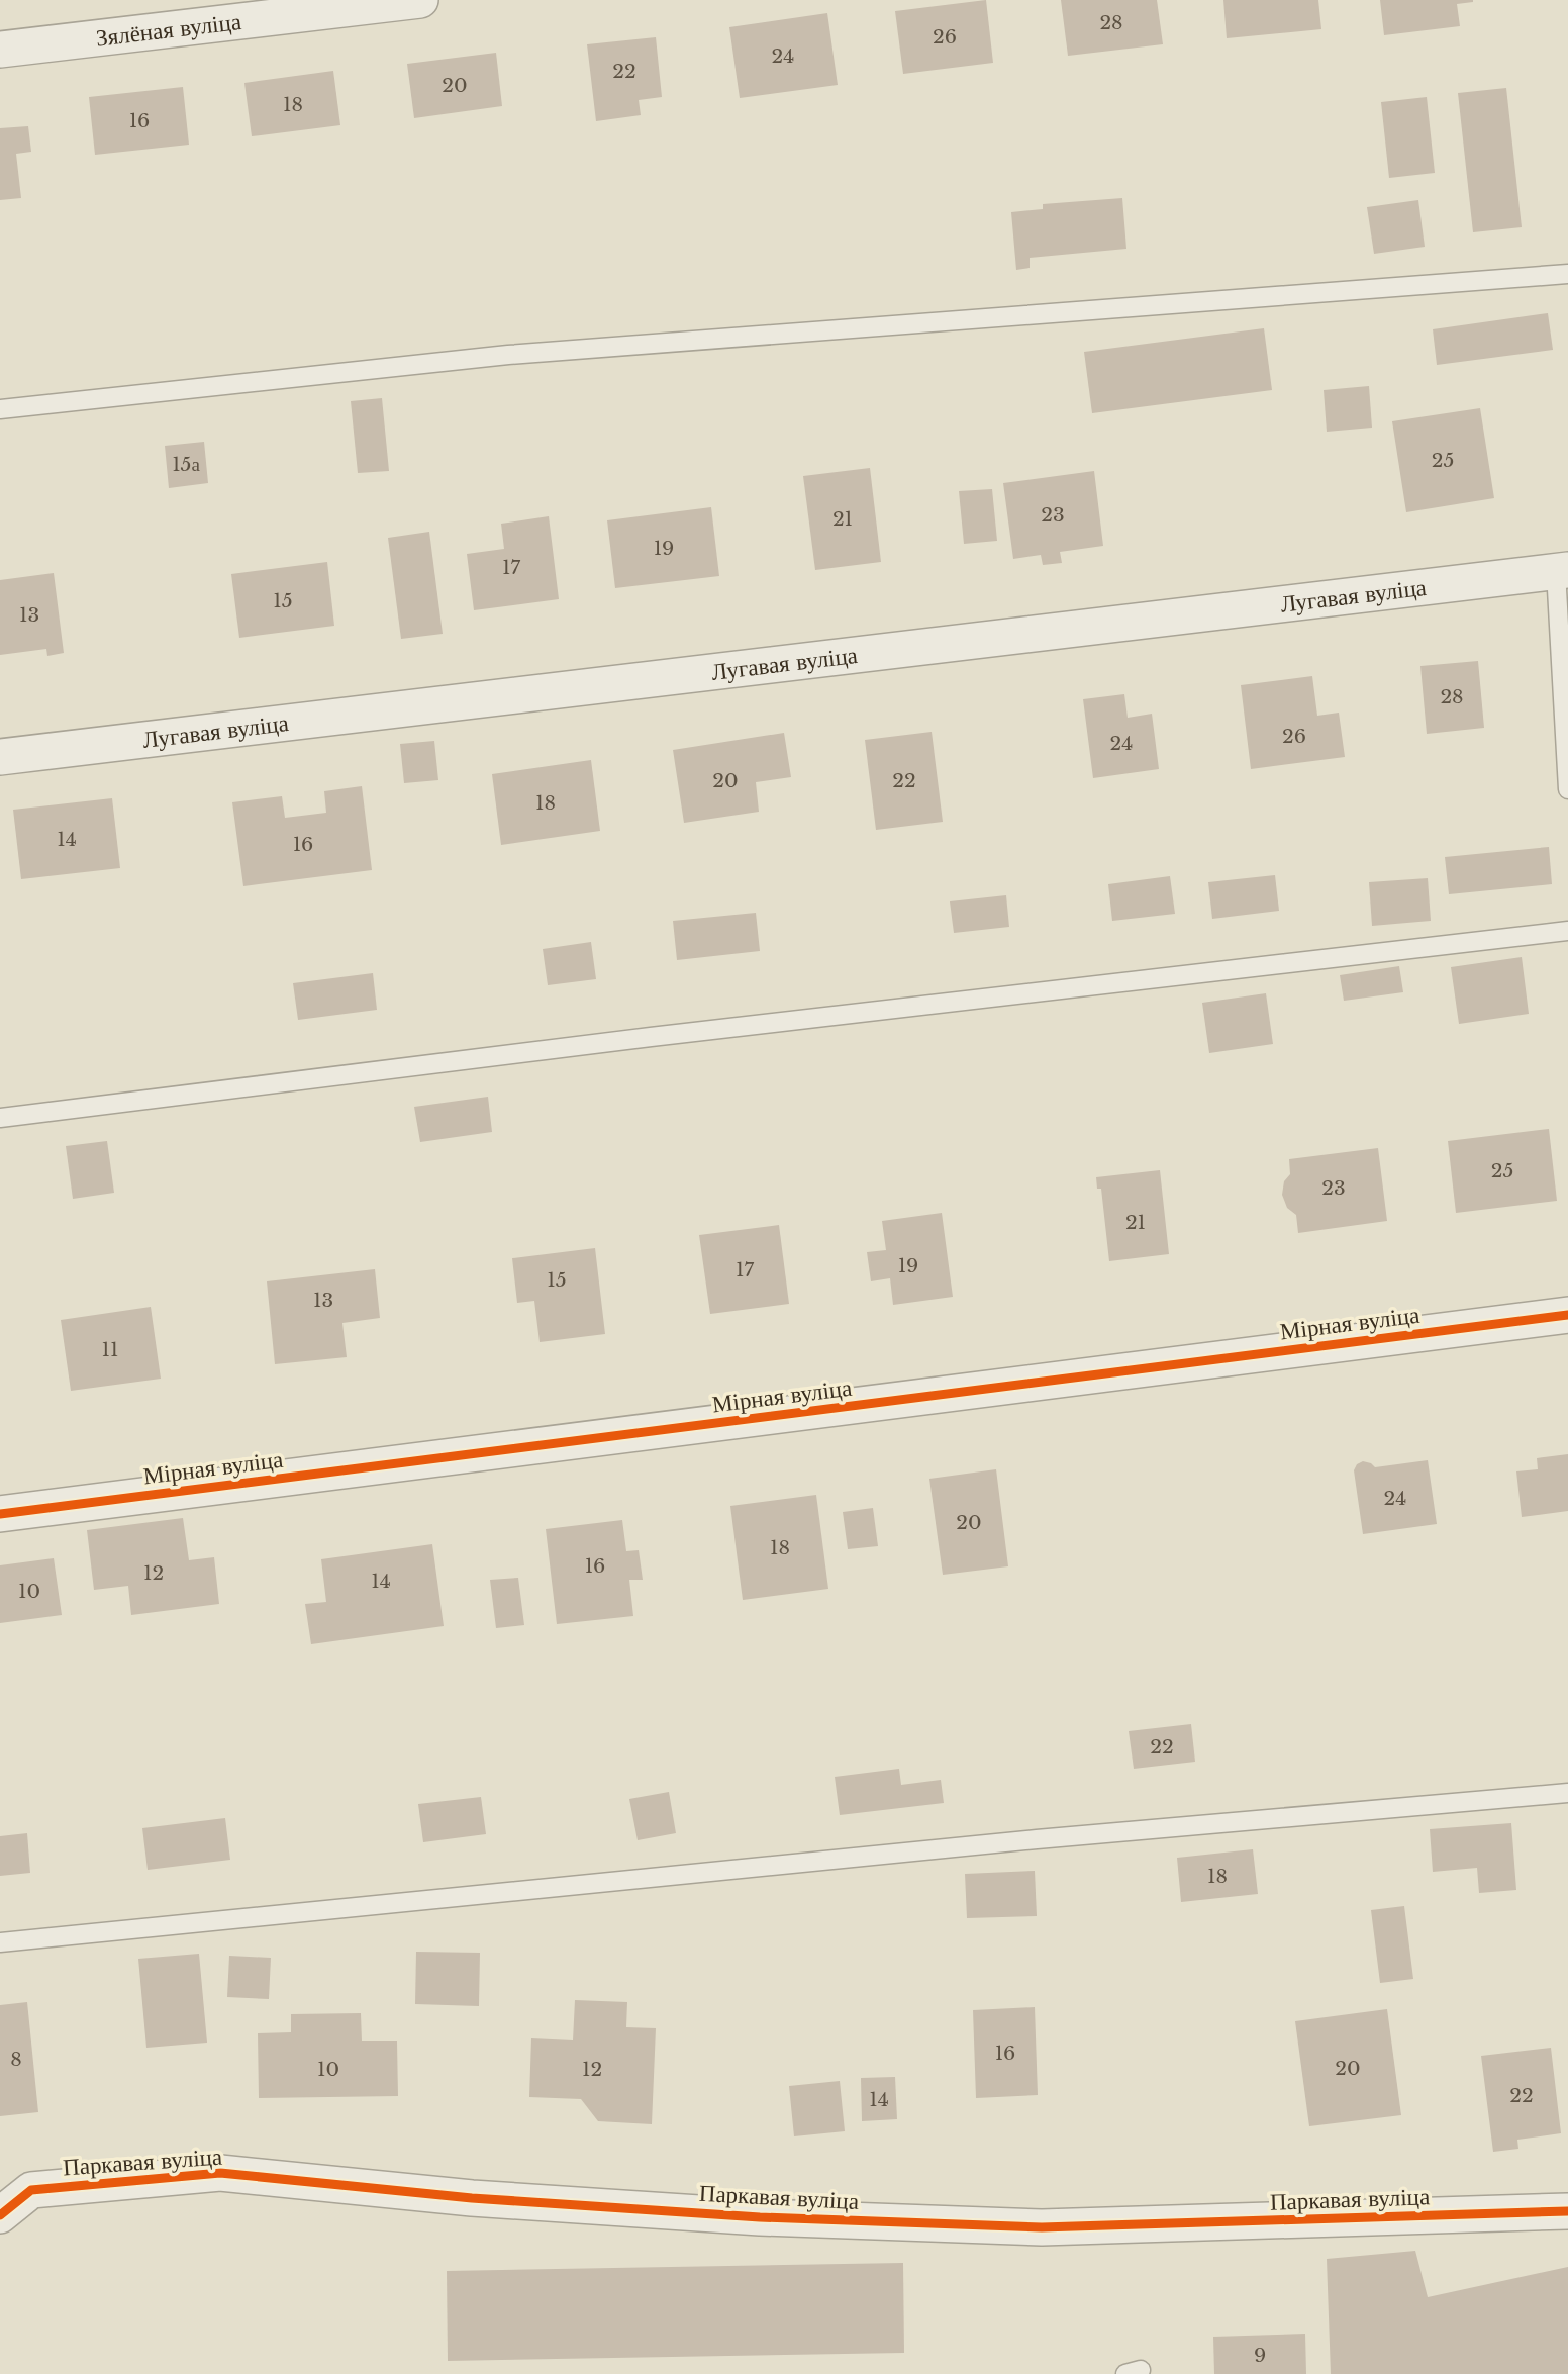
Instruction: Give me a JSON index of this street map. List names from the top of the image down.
{
  "streets": {
    "street": [
      "Зялёная вуліца",
      "Лугавая вуліца",
      "Мірная вуліца",
      "Паркавая вуліца"
    ]
  },
  "house_numbers": [
    "28",
    "26",
    "24",
    "22",
    "20",
    "18",
    "16",
    "25",
    "15а",
    "23",
    "21",
    "19",
    "17",
    "15",
    "13",
    "28",
    "26",
    "24",
    "20",
    "22",
    "18",
    "14",
    "16",
    "25",
    "23",
    "21",
    "19",
    "17",
    "15",
    "13",
    "11",
    "24",
    "20",
    "18",
    "16",
    "12",
    "14",
    "10",
    "22",
    "18",
    "16",
    "8",
    "20",
    "10",
    "12",
    "22",
    "14",
    "9"
  ]
}
